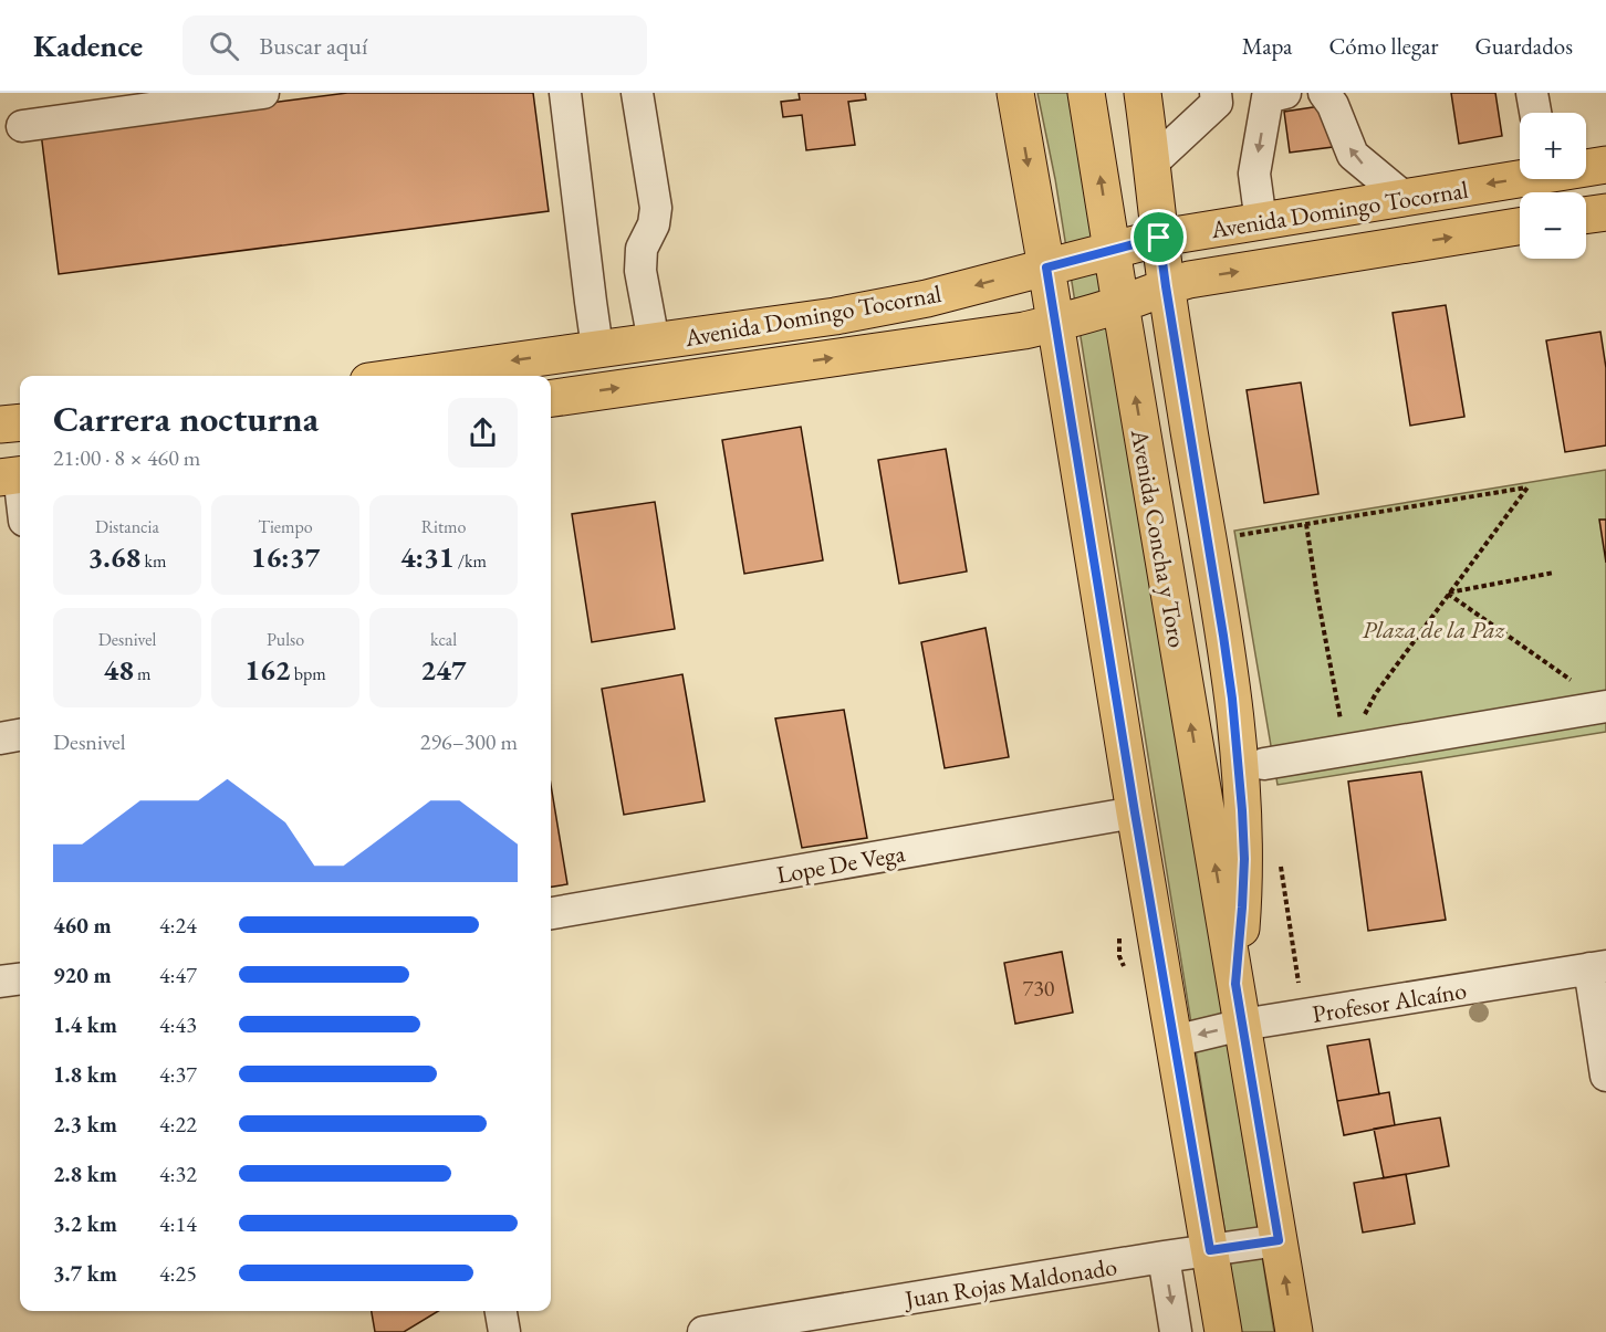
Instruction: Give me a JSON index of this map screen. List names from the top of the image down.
{
  "streets": {
    "main road": ["Avenida Domingo Tocornal", "Avenida Concha y Toro"],
    "street": ["Lope De Vega", "Profesor Alcaíno", "Juan Rojas Maldonado"]
  },
  "crossings": [
    ["Avenida Domingo Tocornal", "Avenida Concha y Toro"],
    ["Avenida Concha y Toro", "Profesor Alcaíno"],
    ["Avenida Concha y Toro", "Juan Rojas Maldonado"]
  ],
  "parks": ["Plaza de la Paz"],
  "house_numbers": ["730"],
  "page": {
    "header": "Kadence",
    "search": "Buscar aquí",
    "nav": ["Mapa", "Cómo llegar", "Guardados"],
    "map_buttons": ["+", "−"],
    "heading": ["Carrera nocturna", "21:00 · 8 × 460 m"],
    "stats": [
      ["Distancia", "3.68 km"],
      ["Tiempo", "16:37"],
      ["Ritmo", "4:31 /km"],
      ["Desnivel", "48 m"],
      ["Pulso", "162 bpm"],
      ["kcal", "247"]
    ],
    "chart": ["Desnivel", "296–300 m"],
    "list": [
      {
        "name": "460 m",
        "note": "4:24"
      },
      {
        "name": "920 m",
        "note": "4:47"
      },
      {
        "name": "1.4 km",
        "note": "4:43"
      },
      {
        "name": "1.8 km",
        "note": "4:37"
      },
      {
        "name": "2.3 km",
        "note": "4:22"
      },
      {
        "name": "2.8 km",
        "note": "4:32"
      },
      {
        "name": "3.2 km",
        "note": "4:14"
      },
      {
        "name": "3.7 km",
        "note": "4:25"
      }
    ]
  }
}
